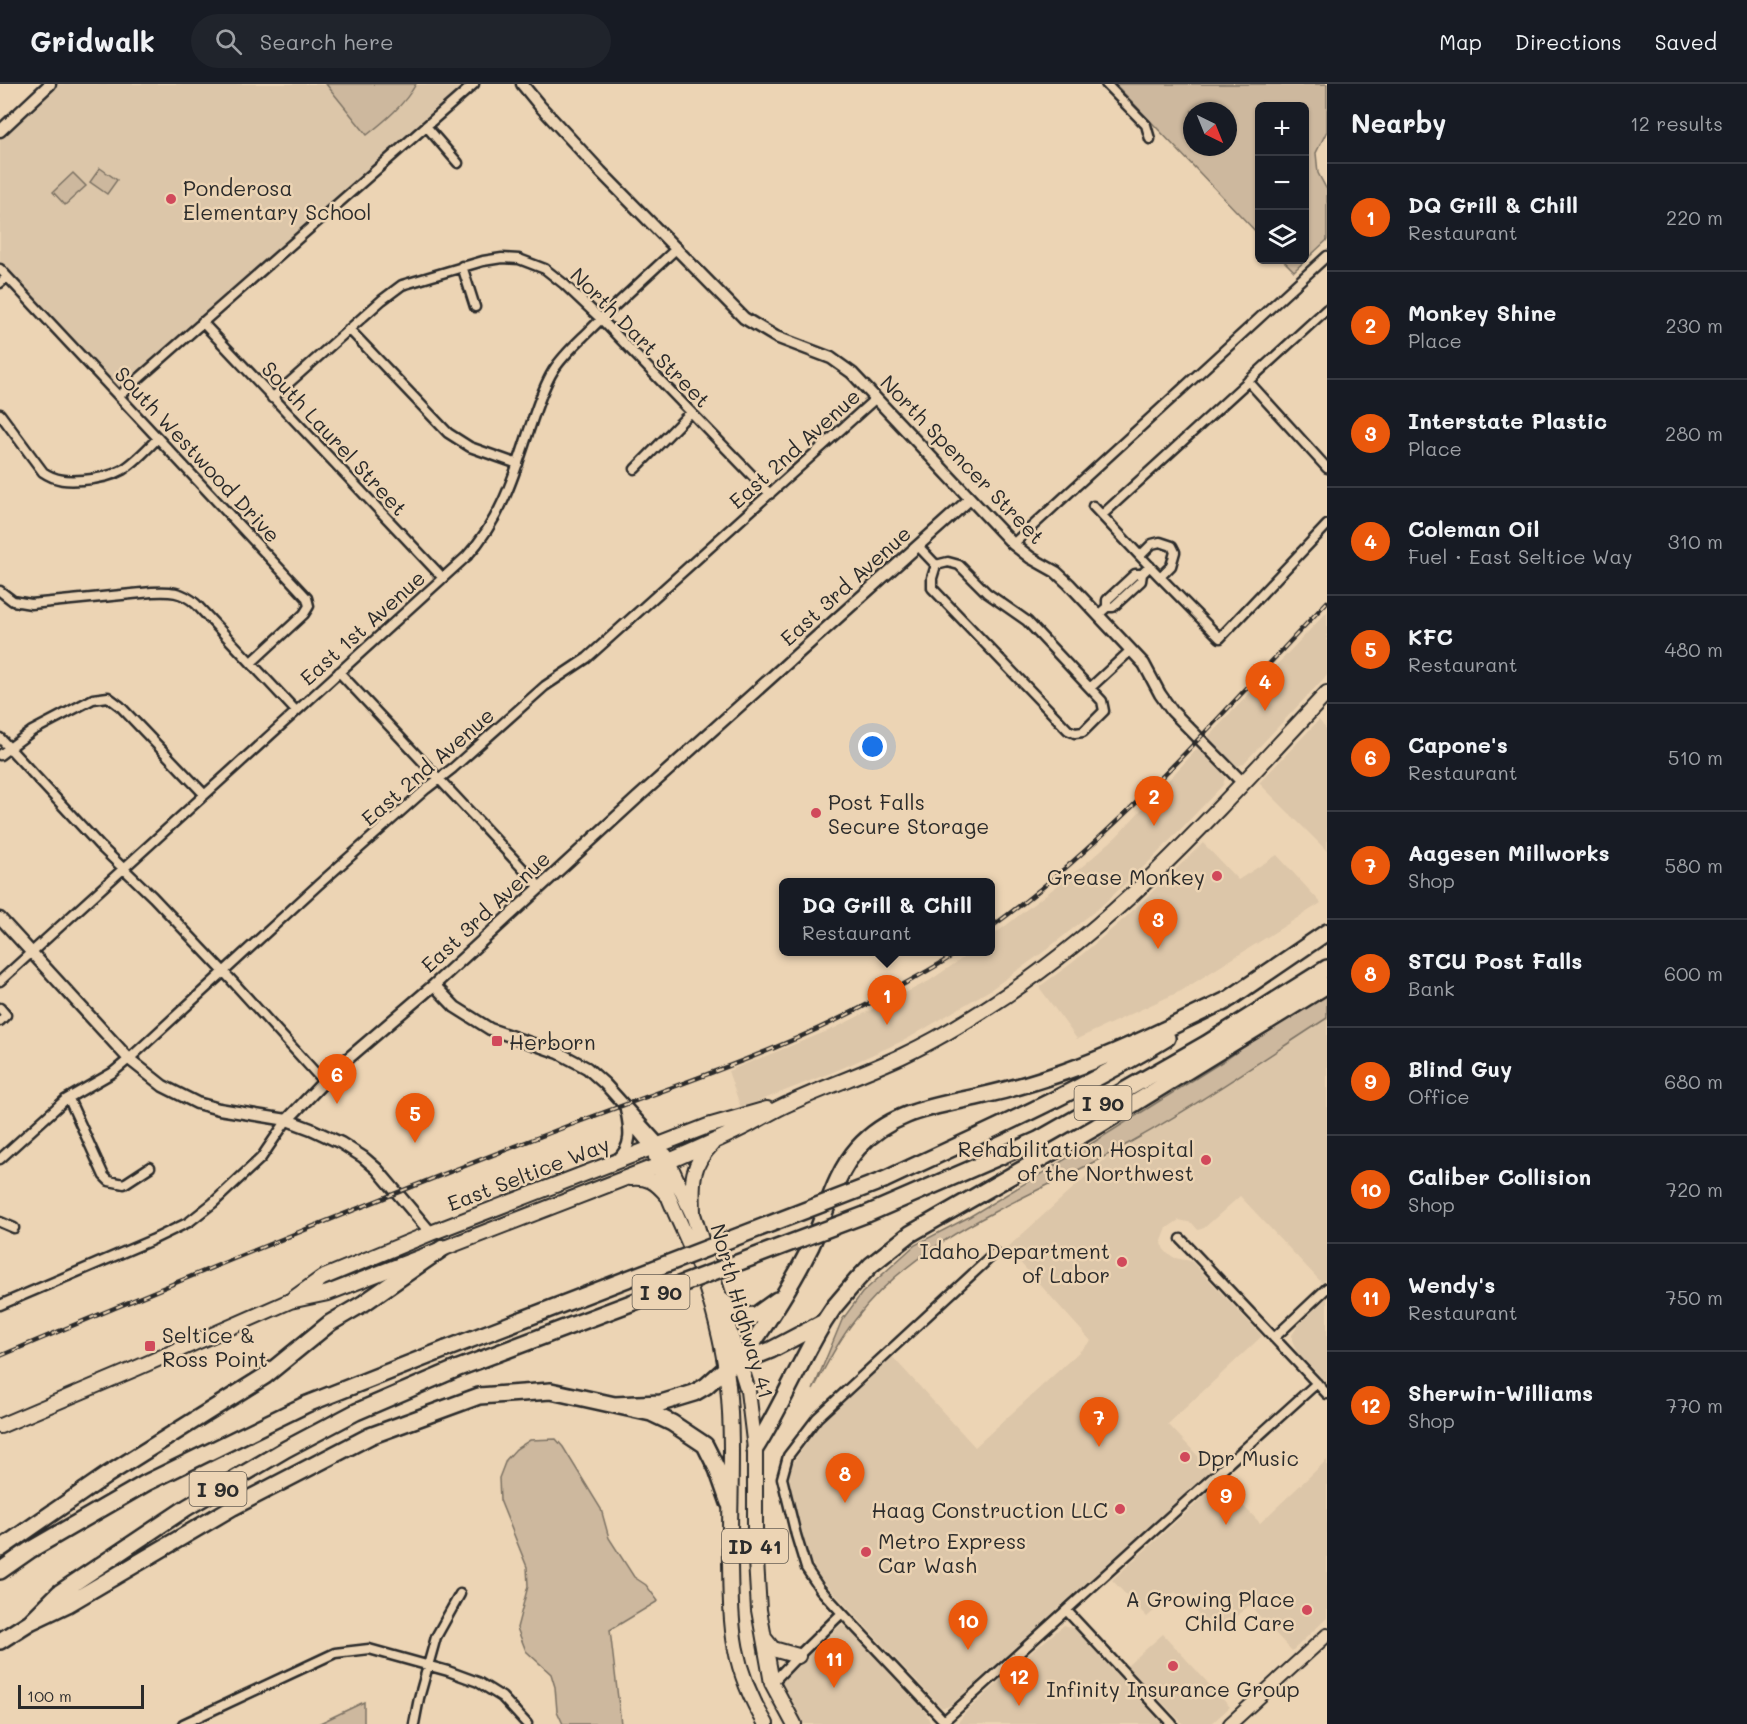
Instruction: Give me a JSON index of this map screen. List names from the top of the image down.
{
  "streets": {
    "highway": ["I 90"],
    "main road": ["East Seltice Way", "North Highway 41", "ID 41"],
    "street": [
      "North Dart Street",
      "South Laurel Street",
      "East 2nd Avenue",
      "South Westwood Drive",
      "North Spencer Street",
      "East 3rd Avenue",
      "East 1st Avenue"
    ]
  },
  "crossings": [
    ["North Dart Street", "South Laurel Street"],
    ["North Dart Street", "East 2nd Avenue"],
    ["North Dart Street", "East 1st Avenue"],
    ["South Laurel Street", "East 1st Avenue"],
    ["East 2nd Avenue", "North Spencer Street"],
    ["North Spencer Street", "East 3rd Avenue"],
    ["North Spencer Street", "East 1st Avenue"],
    ["North Spencer Street", "East Seltice Way"],
    ["East Seltice Way", "North Highway 41"]
  ],
  "places": {
    "other": [
      "Ponderosa Elementary School",
      "Post Falls Secure Storage",
      "Grease Monkey",
      "Rehabilitation Hospital of the Northwest",
      "Idaho Department of Labor",
      "Dpr Music",
      "Haag Construction LLC",
      "Metro Express Car Wash",
      "A Growing Place Child Care",
      "Infinity Insurance Group"
    ],
    "transit": ["Herborn", "Seltice & Ross Point"]
  },
  "scale_bar": "100 m",
  "north": "bottom right",
  "page": {
    "header": "Gridwalk",
    "search": "Search here",
    "nav": ["Map", "Directions", "Saved"],
    "heading": ["Nearby", "12 results"],
    "map_buttons": ["+", "−"],
    "list": [
      {
        "mark": "1",
        "name": "DQ Grill & Chill",
        "note": "Restaurant",
        "value": "220 m"
      },
      {
        "mark": "2",
        "name": "Monkey Shine",
        "note": "Place",
        "value": "230 m"
      },
      {
        "mark": "3",
        "name": "Interstate Plastic",
        "note": "Place",
        "value": "280 m"
      },
      {
        "mark": "4",
        "name": "Coleman Oil",
        "note": "Fuel · East Seltice Way",
        "value": "310 m"
      },
      {
        "mark": "5",
        "name": "KFC",
        "note": "Restaurant",
        "value": "480 m"
      },
      {
        "mark": "6",
        "name": "Capone's",
        "note": "Restaurant",
        "value": "510 m"
      },
      {
        "mark": "7",
        "name": "Aagesen Millworks",
        "note": "Shop",
        "value": "580 m"
      },
      {
        "mark": "8",
        "name": "STCU Post Falls",
        "note": "Bank",
        "value": "600 m"
      },
      {
        "mark": "9",
        "name": "Blind Guy",
        "note": "Office",
        "value": "680 m"
      },
      {
        "mark": "10",
        "name": "Caliber Collision",
        "note": "Shop",
        "value": "720 m"
      },
      {
        "mark": "11",
        "name": "Wendy's",
        "note": "Restaurant",
        "value": "750 m"
      },
      {
        "mark": "12",
        "name": "Sherwin-Williams",
        "note": "Shop",
        "value": "770 m"
      }
    ],
    "pins": [
      "4",
      "2",
      "3",
      "1",
      "6",
      "5",
      "7",
      "8",
      "9",
      "10",
      "11",
      "12"
    ],
    "popup": ["DQ Grill & Chill", "Restaurant"],
    "scale": "100 m"
  }
}
